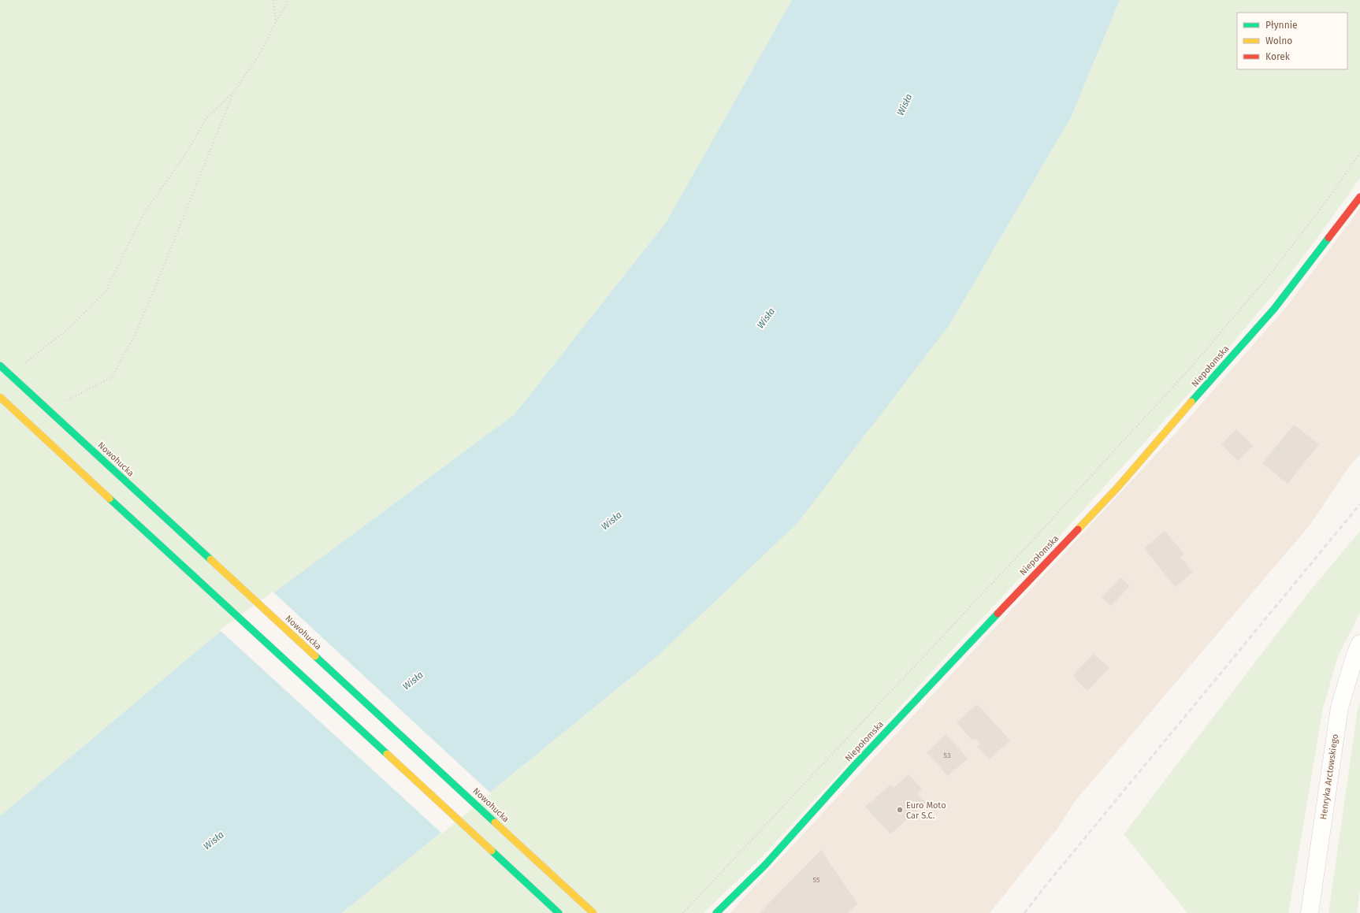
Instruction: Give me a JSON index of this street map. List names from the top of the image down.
{
  "streets": {
    "main road": ["Niepołomska", "Nowohucka"],
    "street": ["Henryka Arctowskiego"]
  },
  "water": ["Wisła"],
  "places": ["Euro Moto Car S.C."],
  "house_numbers": ["53", "55"],
  "legend": ["Płynnie", "Wolno", "Korek"]
}
